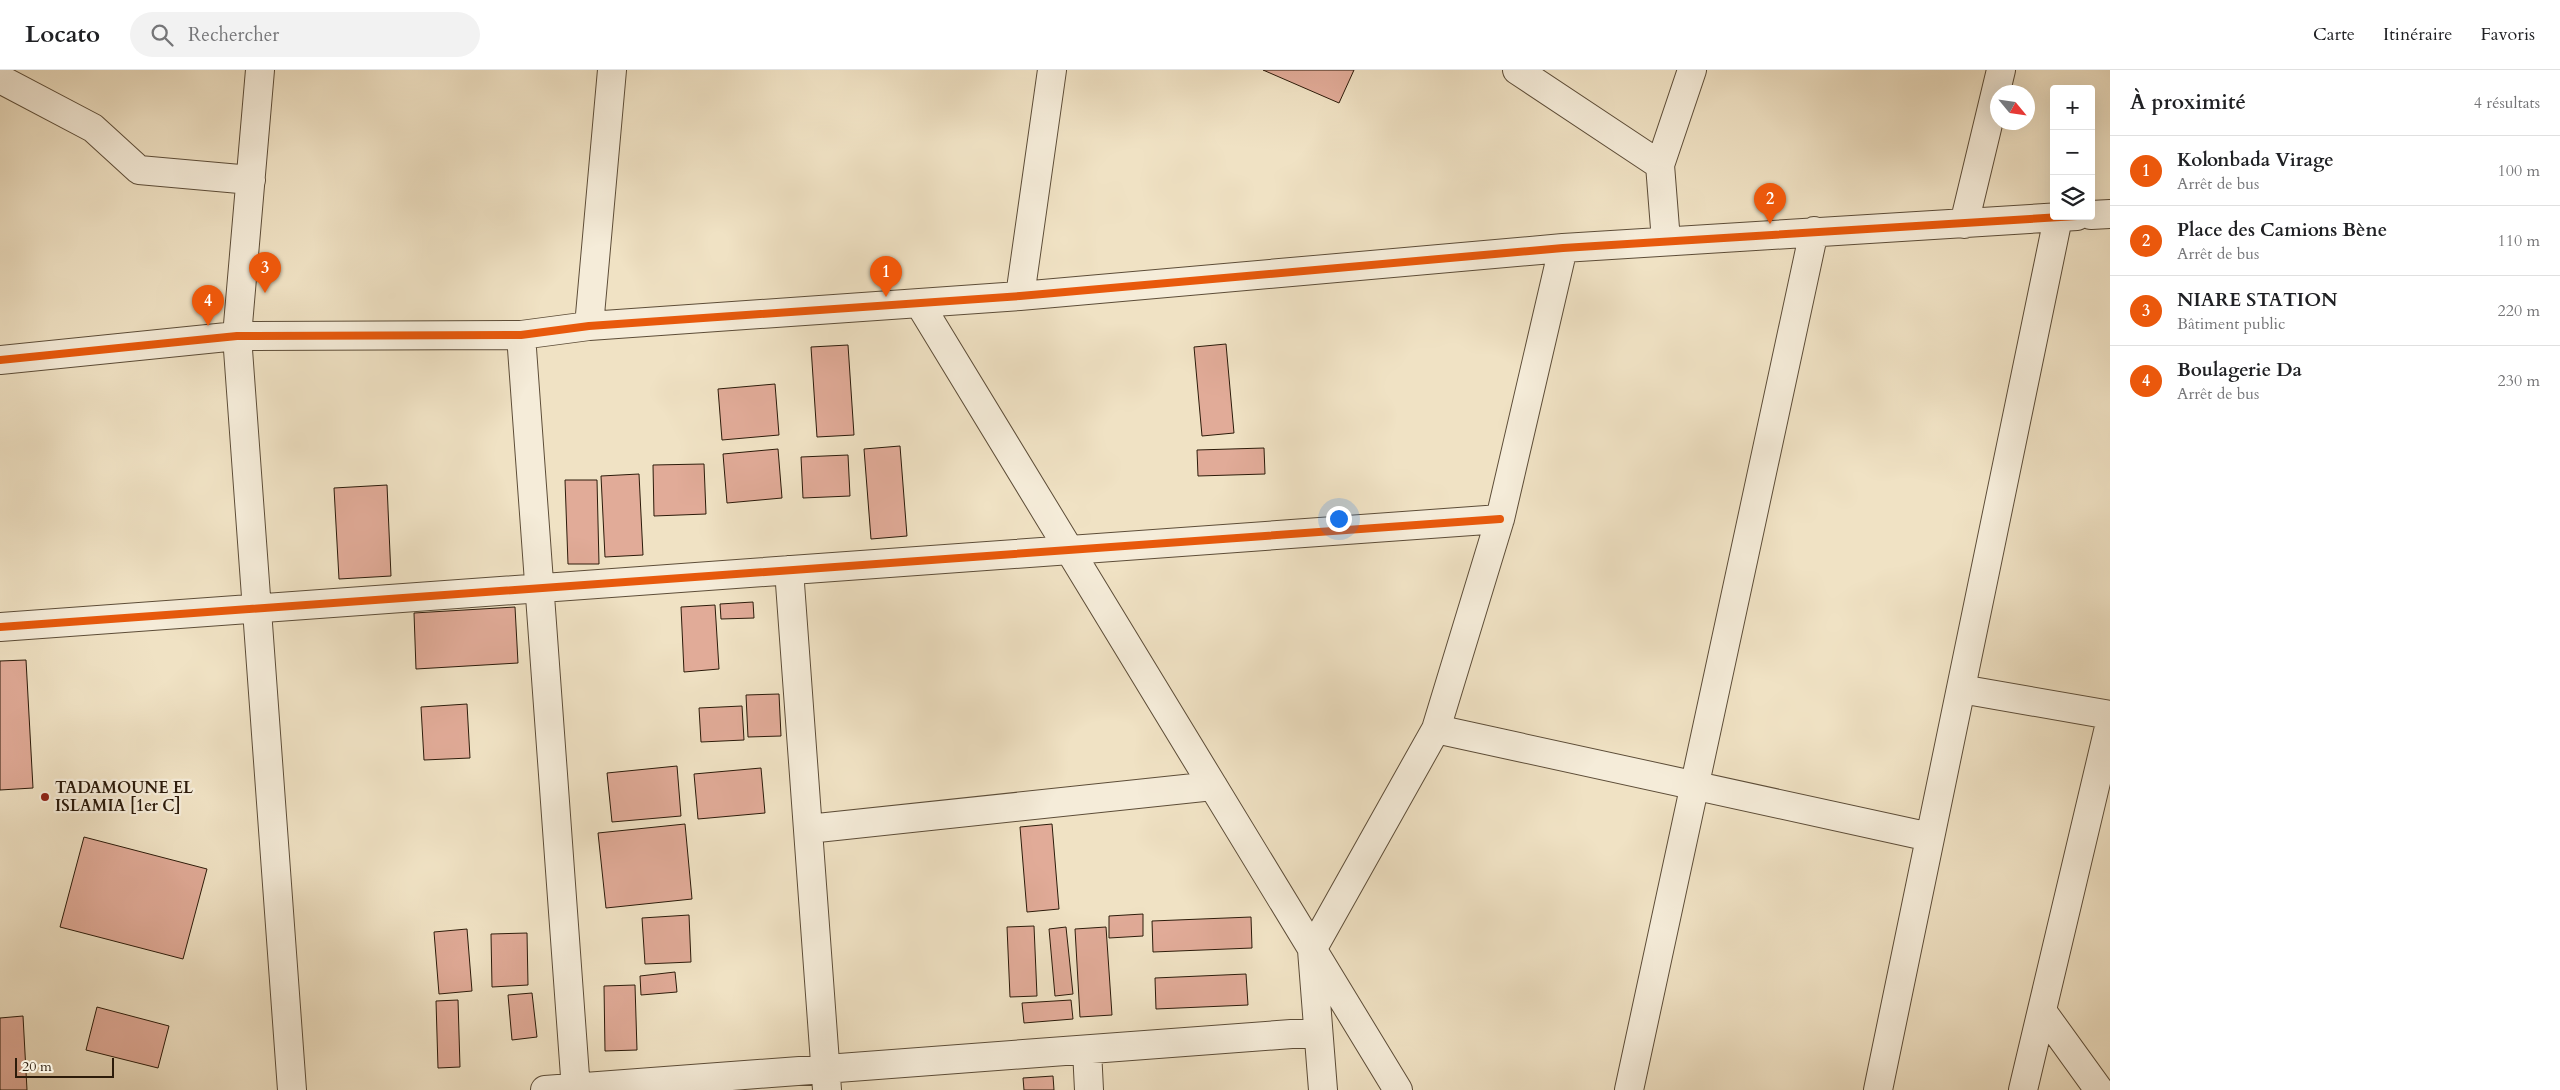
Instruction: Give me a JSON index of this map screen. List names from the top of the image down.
{
  "places": ["TADAMOUNE EL ISLAMIA [1er C]"],
  "scale_bar": "20 m",
  "north": "bottom right",
  "page": {
    "header": "Locato",
    "search": "Rechercher",
    "nav": ["Carte", "Itinéraire", "Favoris"],
    "heading": ["À proximité", "4 résultats"],
    "map_buttons": ["+", "−"],
    "list": [
      {
        "mark": "1",
        "name": "Kolonbada Virage",
        "note": "Arrêt de bus",
        "value": "100 m"
      },
      {
        "mark": "2",
        "name": "Place des Camions Bène",
        "note": "Arrêt de bus",
        "value": "110 m"
      },
      {
        "mark": "3",
        "name": "NIARE STATION",
        "note": "Bâtiment public",
        "value": "220 m"
      },
      {
        "mark": "4",
        "name": "Boulagerie Da",
        "note": "Arrêt de bus",
        "value": "230 m"
      }
    ],
    "pins": [
      "2",
      "3",
      "1",
      "4"
    ],
    "scale": "20 m"
  }
}
